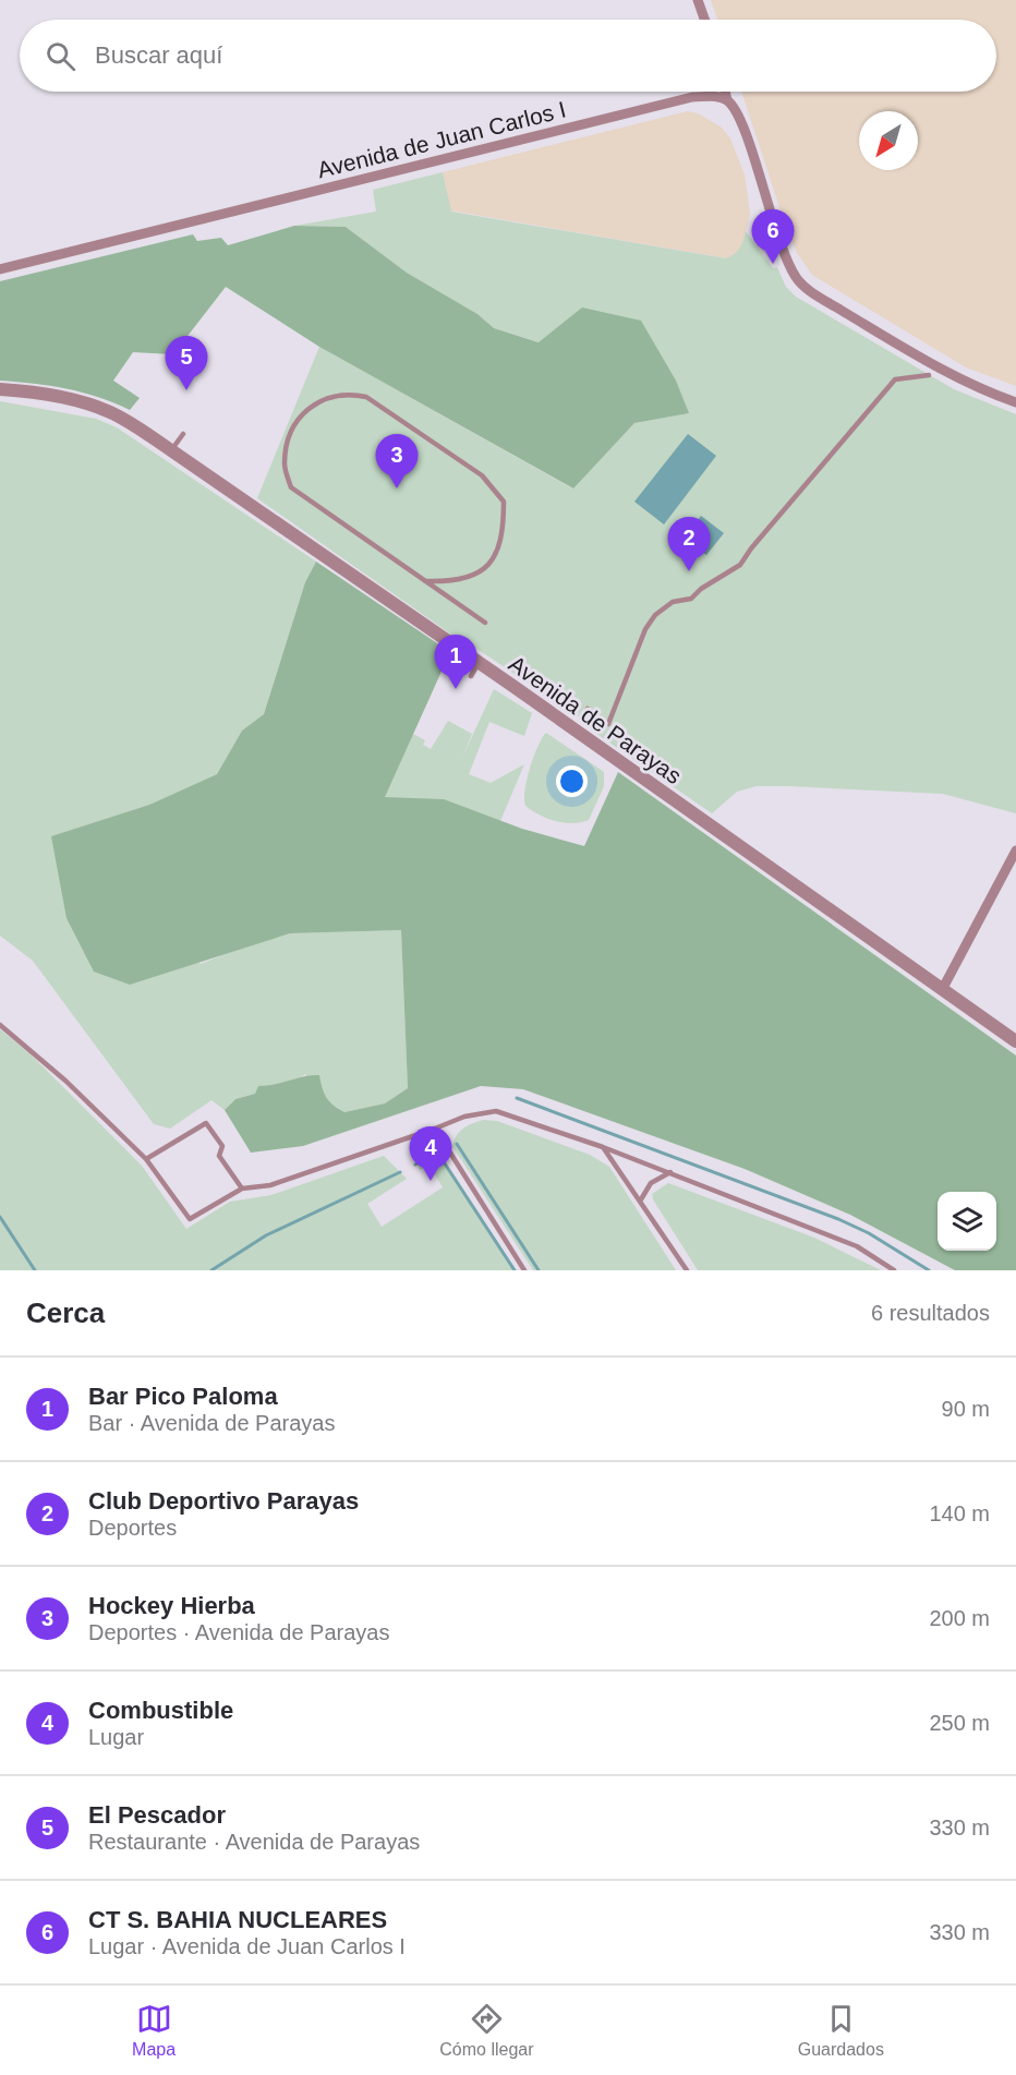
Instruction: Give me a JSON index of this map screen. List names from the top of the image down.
{
  "streets": {
    "street": ["Avenida de Juan Carlos I", "Avenida de Parayas"]
  },
  "north": "bottom left",
  "page": {
    "search": "Buscar aquí",
    "pins": [
      "6",
      "5",
      "3",
      "2",
      "1",
      "4"
    ],
    "heading": ["Cerca", "6 resultados"],
    "list": [
      {
        "mark": "1",
        "name": "Bar Pico Paloma",
        "note": "Bar · Avenida de Parayas",
        "value": "90 m"
      },
      {
        "mark": "2",
        "name": "Club Deportivo Parayas",
        "note": "Deportes",
        "value": "140 m"
      },
      {
        "mark": "3",
        "name": "Hockey Hierba",
        "note": "Deportes · Avenida de Parayas",
        "value": "200 m"
      },
      {
        "mark": "4",
        "name": "Combustible",
        "note": "Lugar",
        "value": "250 m"
      },
      {
        "mark": "5",
        "name": "El Pescador",
        "note": "Restaurante · Avenida de Parayas",
        "value": "330 m"
      },
      {
        "mark": "6",
        "name": "CT S. BAHIA NUCLEARES",
        "note": "Lugar · Avenida de Juan Carlos I",
        "value": "330 m"
      }
    ],
    "nav": ["Mapa", "Cómo llegar", "Guardados"]
  }
}
